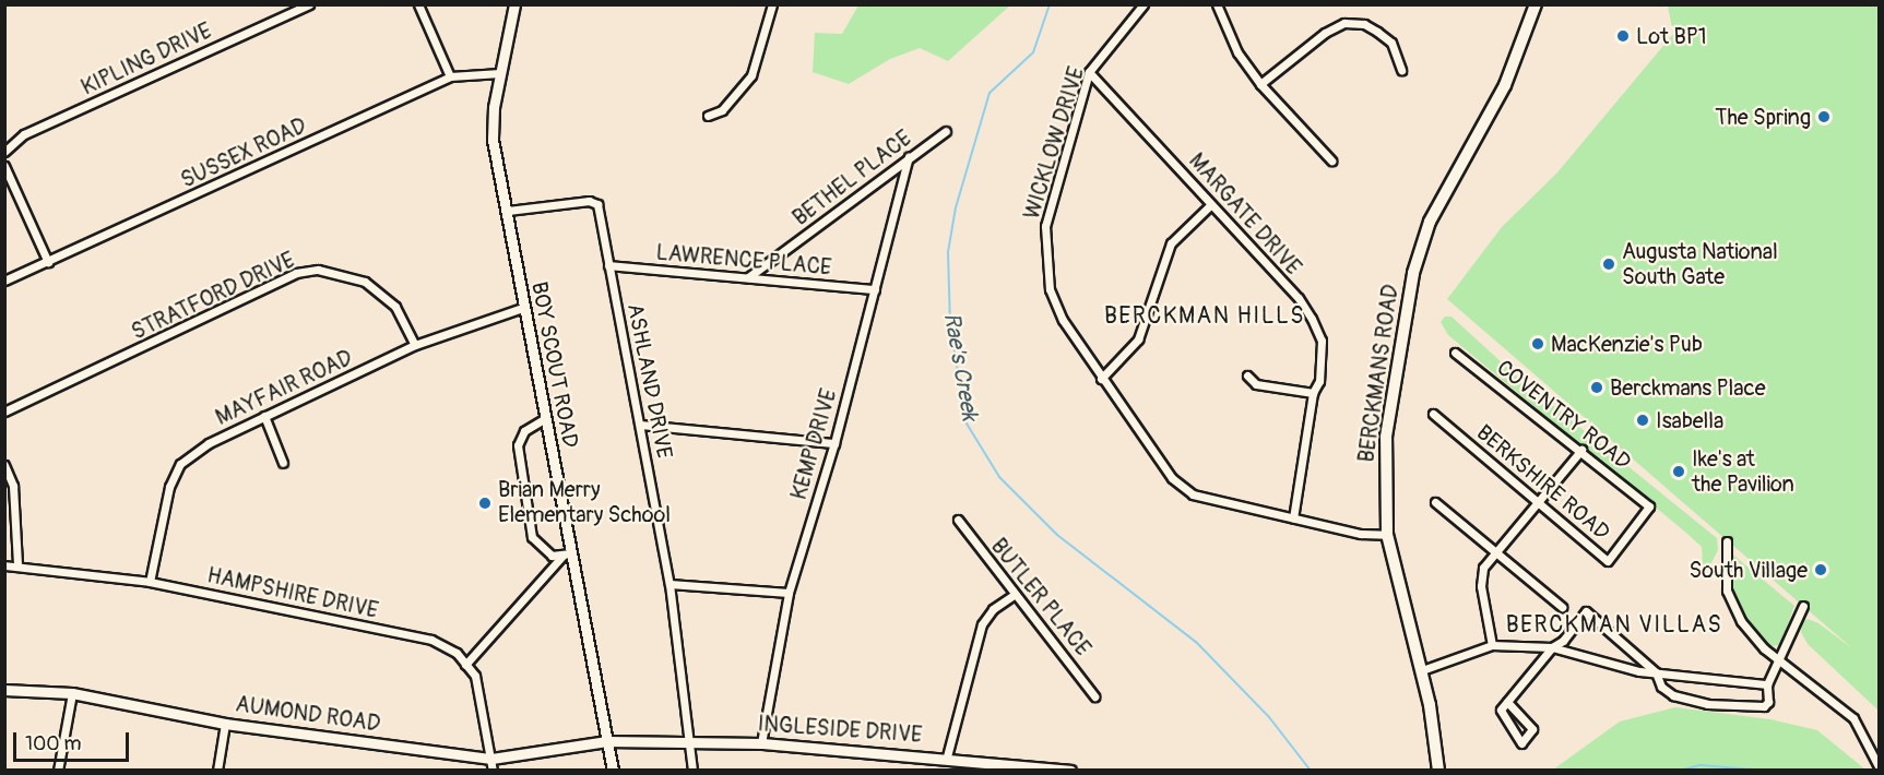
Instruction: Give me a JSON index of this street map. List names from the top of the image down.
{
  "streets": {
    "main road": ["BERCKMANS ROAD"],
    "street": [
      "KIPLING DRIVE",
      "WICKLOW DRIVE",
      "SUSSEX ROAD",
      "BETHEL PLACE",
      "MARGATE DRIVE",
      "LAWRENCE PLACE",
      "STRATFORD DRIVE",
      "BOY SCOUT ROAD",
      "ASHLAND DRIVE",
      "MAYFAIR ROAD",
      "COVENTRY ROAD",
      "KEMP DRIVE",
      "BERKSHIRE ROAD",
      "HAMPSHIRE DRIVE",
      "BUTLER PLACE",
      "AUMOND ROAD",
      "INGLESIDE DRIVE"
    ]
  },
  "crossings": [
    ["WICKLOW DRIVE", "MARGATE DRIVE"],
    ["WICKLOW DRIVE", "BERCKMANS ROAD"],
    ["SUSSEX ROAD", "BOY SCOUT ROAD"],
    ["BETHEL PLACE", "LAWRENCE PLACE"],
    ["BETHEL PLACE", "KEMP DRIVE"],
    ["LAWRENCE PLACE", "ASHLAND DRIVE"],
    ["LAWRENCE PLACE", "KEMP DRIVE"],
    ["STRATFORD DRIVE", "MAYFAIR ROAD"],
    ["BOY SCOUT ROAD", "ASHLAND DRIVE"],
    ["BOY SCOUT ROAD", "MAYFAIR ROAD"],
    ["BOY SCOUT ROAD", "AUMOND ROAD"],
    ["BOY SCOUT ROAD", "INGLESIDE DRIVE"],
    ["ASHLAND DRIVE", "INGLESIDE DRIVE"],
    ["MAYFAIR ROAD", "HAMPSHIRE DRIVE"],
    ["COVENTRY ROAD", "BERKSHIRE ROAD"],
    ["KEMP DRIVE", "INGLESIDE DRIVE"],
    ["HAMPSHIRE DRIVE", "AUMOND ROAD"],
    ["AUMOND ROAD", "INGLESIDE DRIVE"]
  ],
  "districts": ["BERCKMAN HILLS", "BERCKMAN VILLAS"],
  "water": ["Rae's Creek"],
  "places": [
    "Lot BP1",
    "The Spring",
    "Augusta National South Gate",
    "MacKenzie's Pub",
    "Berckmans Place",
    "Isabella",
    "Ike's at the Pavilion",
    "Brian Merry Elementary School",
    "South Village"
  ],
  "scale_bar": "100 m"
}
